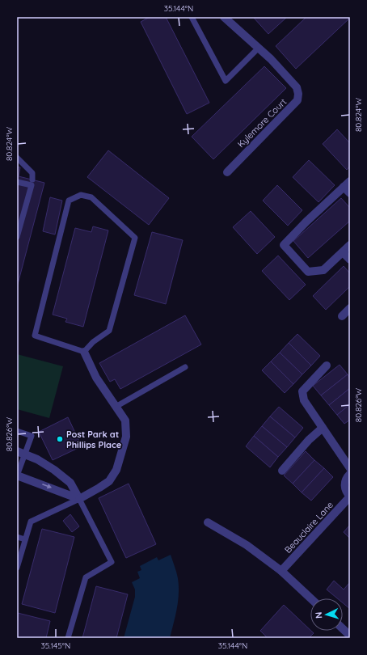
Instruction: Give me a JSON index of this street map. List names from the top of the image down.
{
  "streets": {
    "street": ["Kylemore Court", "Beauclaire Lane"]
  },
  "places": ["Post Park at Phillips Place"],
  "north": "left",
  "coordinates": [
    "35.144°N",
    "80.824°W",
    "80.826°W",
    "35.145°N"
  ]
}
